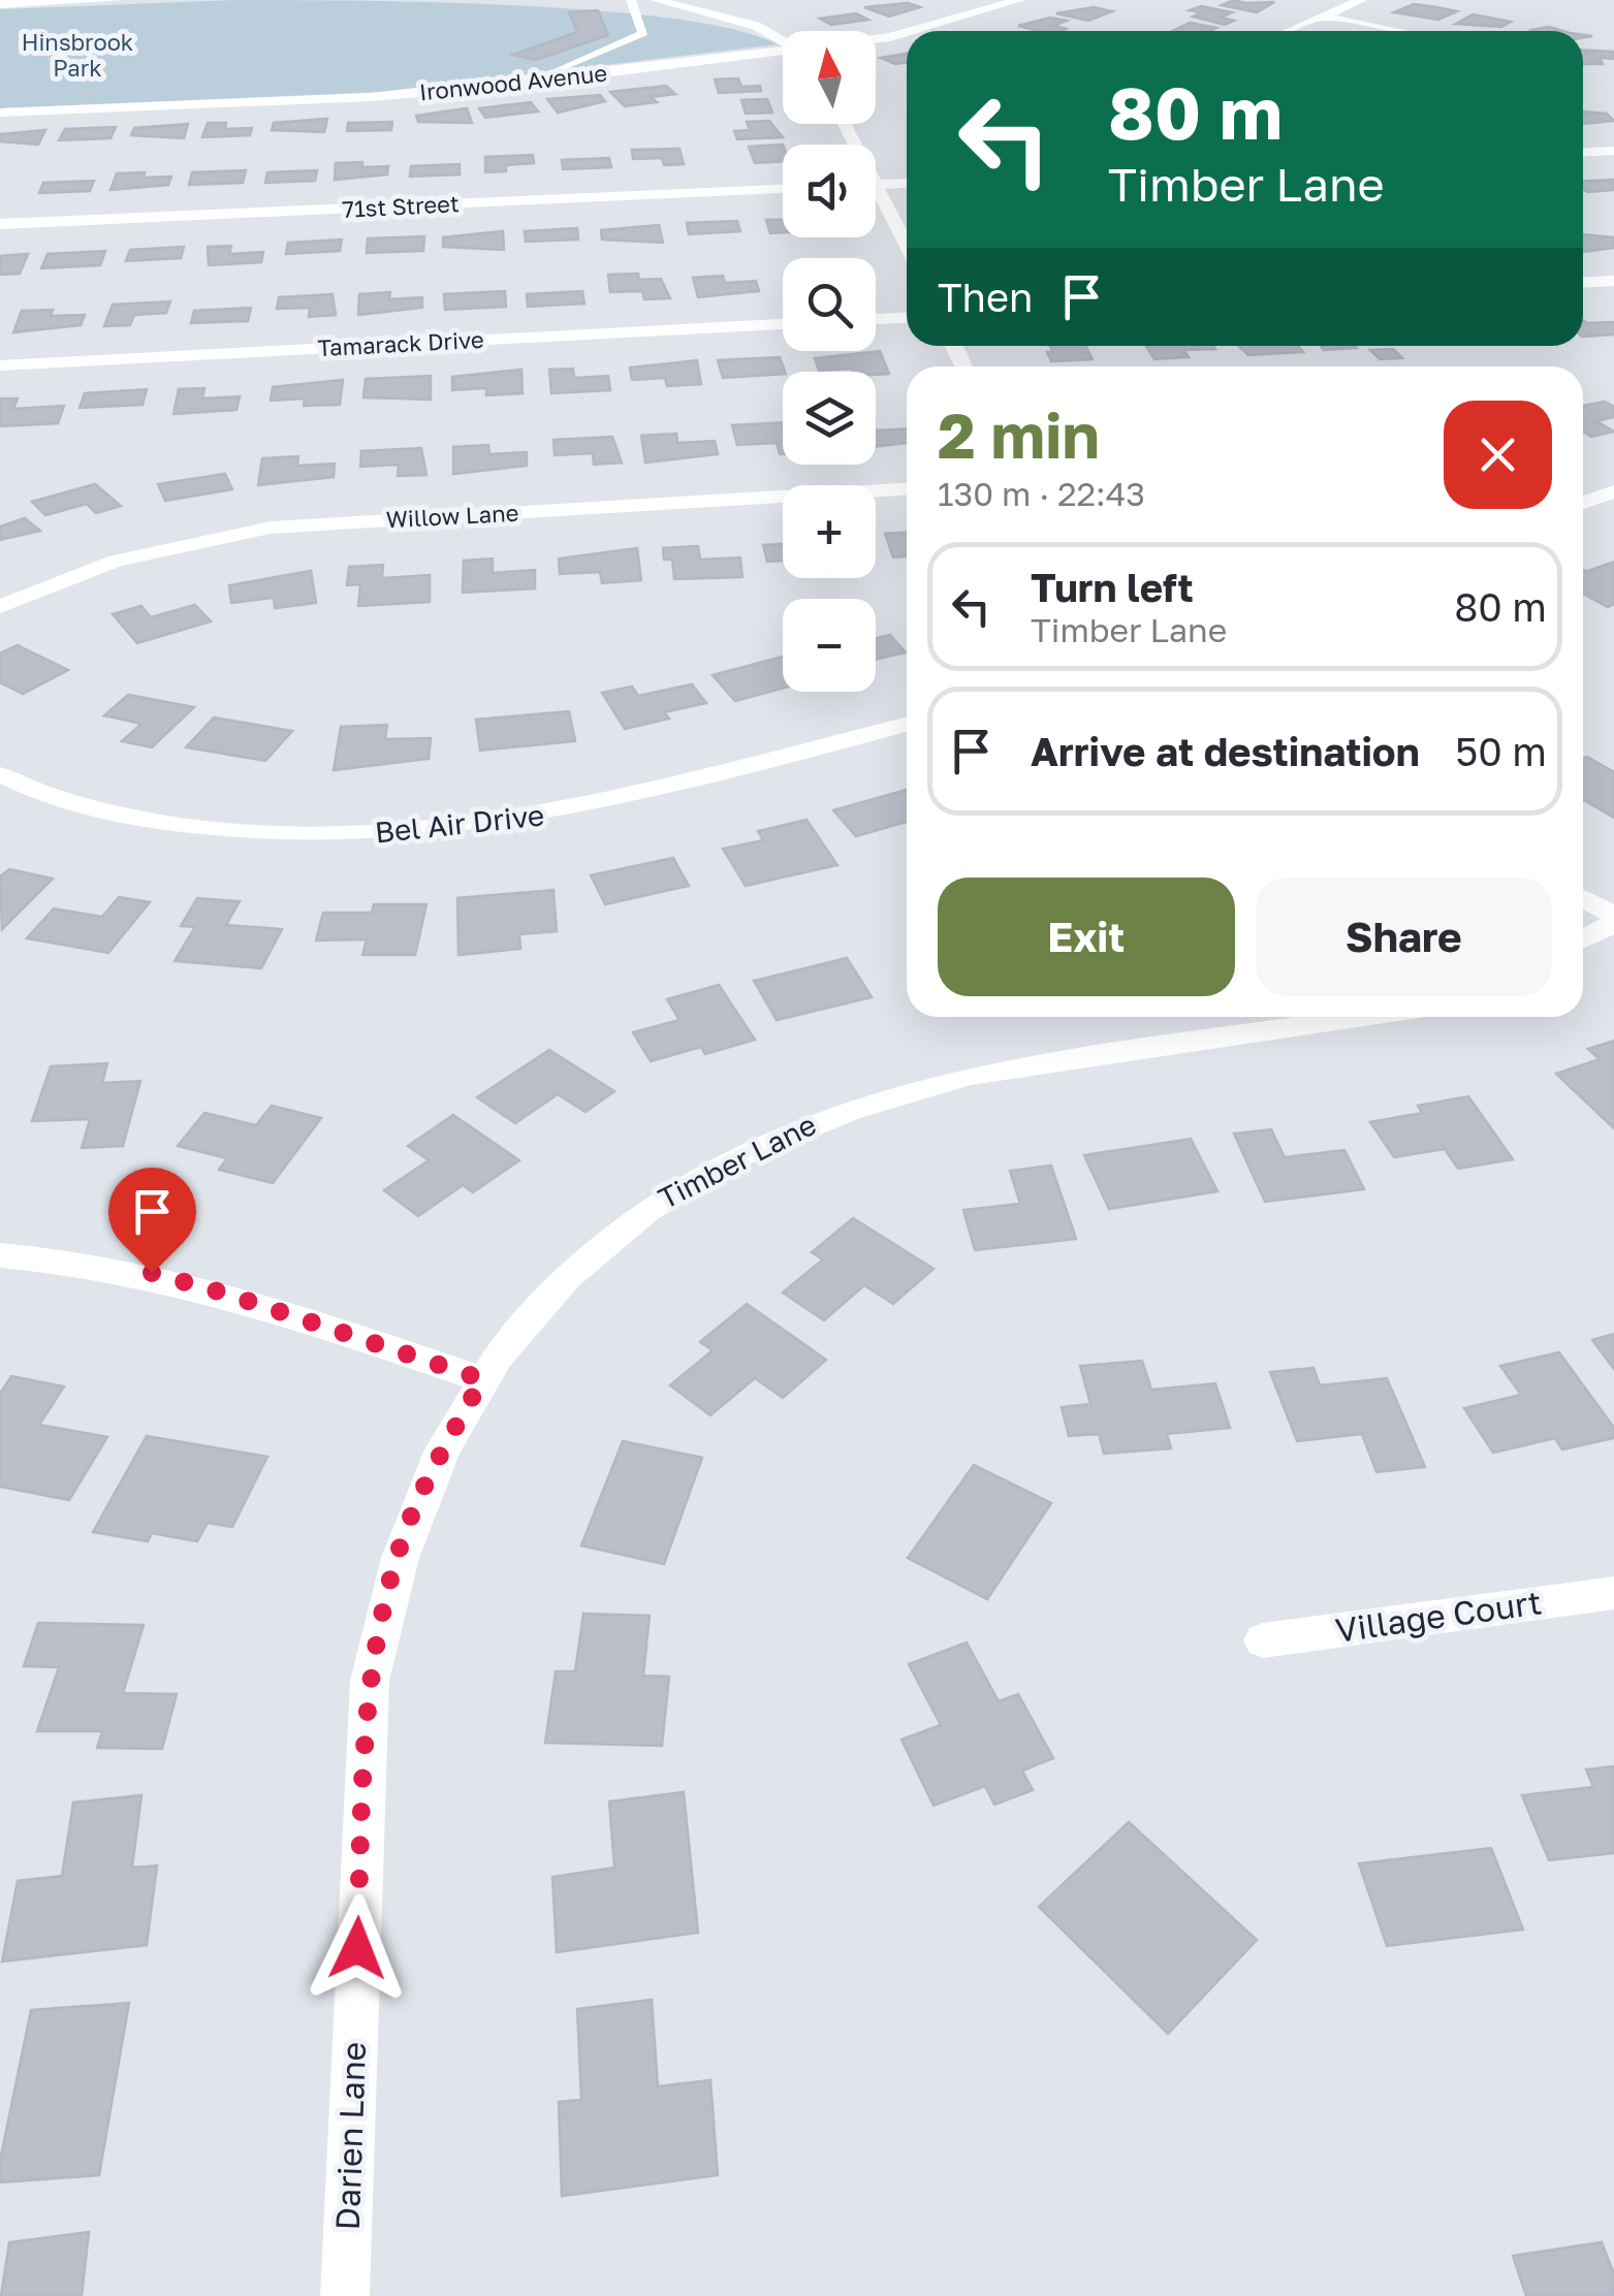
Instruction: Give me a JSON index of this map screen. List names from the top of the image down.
{
  "streets": {
    "street": [
      "Ironwood Avenue",
      "71st Street",
      "Tamarack Drive",
      "Willow Lane",
      "Bel Air Drive",
      "Timber Lane",
      "Village Court",
      "Darien Lane"
    ]
  },
  "crossings": [
    ["Timber Lane", "Darien Lane"]
  ],
  "parks": ["Hinsbrook Park"],
  "north": "top",
  "page": {
    "map_buttons": ["+", "−"],
    "turn": ["80 m", "Timber Lane"],
    "then": "Then",
    "heading": ["2 min", "130 m · 22:43"],
    "list": [
      {
        "name": "Turn left",
        "note": "Timber Lane",
        "value": "80 m"
      },
      {
        "name": "Arrive at destination",
        "value": "50 m"
      }
    ],
    "buttons": ["Exit", "Share"]
  }
}
